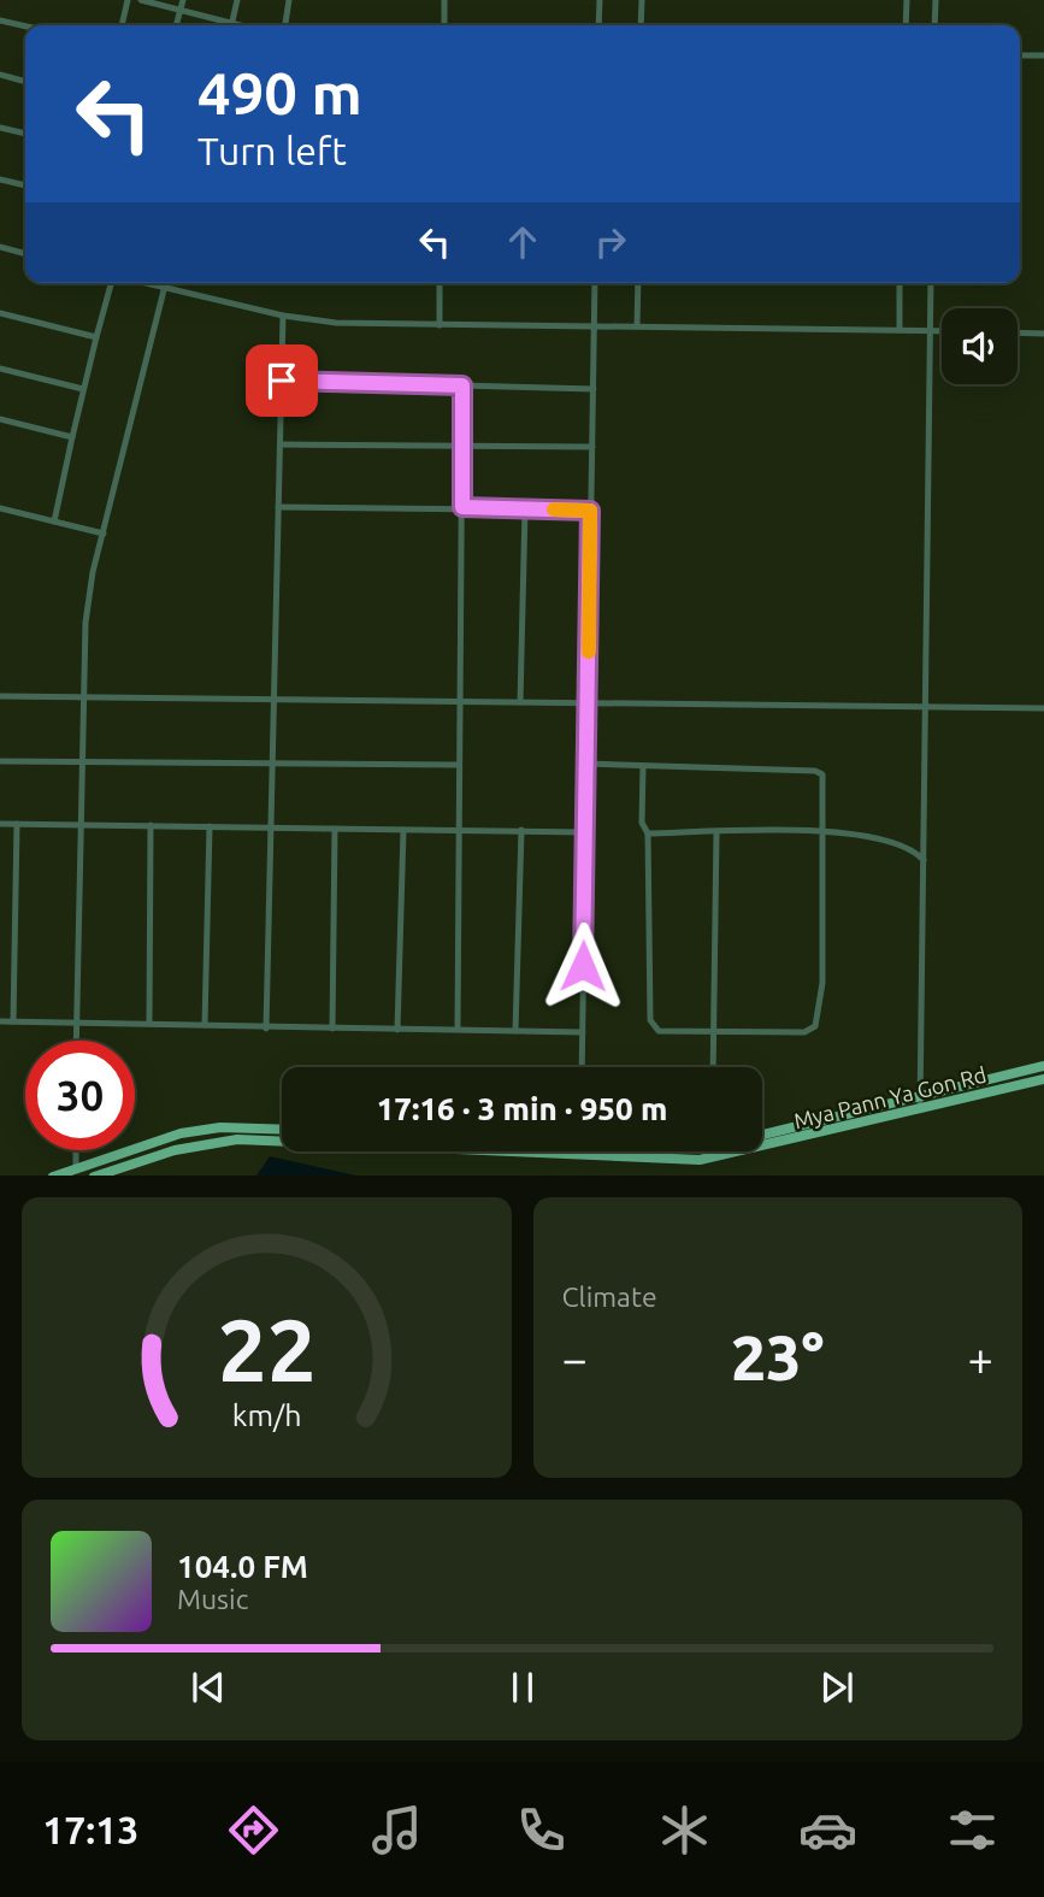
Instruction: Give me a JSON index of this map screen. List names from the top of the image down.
{
  "streets": {
    "main road": ["Mya Pann Ya Gon Rd"]
  },
  "page": {
    "turn": ["490 m", "Turn left"],
    "limit": "30",
    "trip": "17:16 · 3 min · 950 m",
    "tile": "Climate",
    "heat": ["−", "23°", "+"],
    "song": ["104.0 FM", "Music"],
    "tabs": "17:13",
    "gauge": ["22", "km/h"]
  }
}
